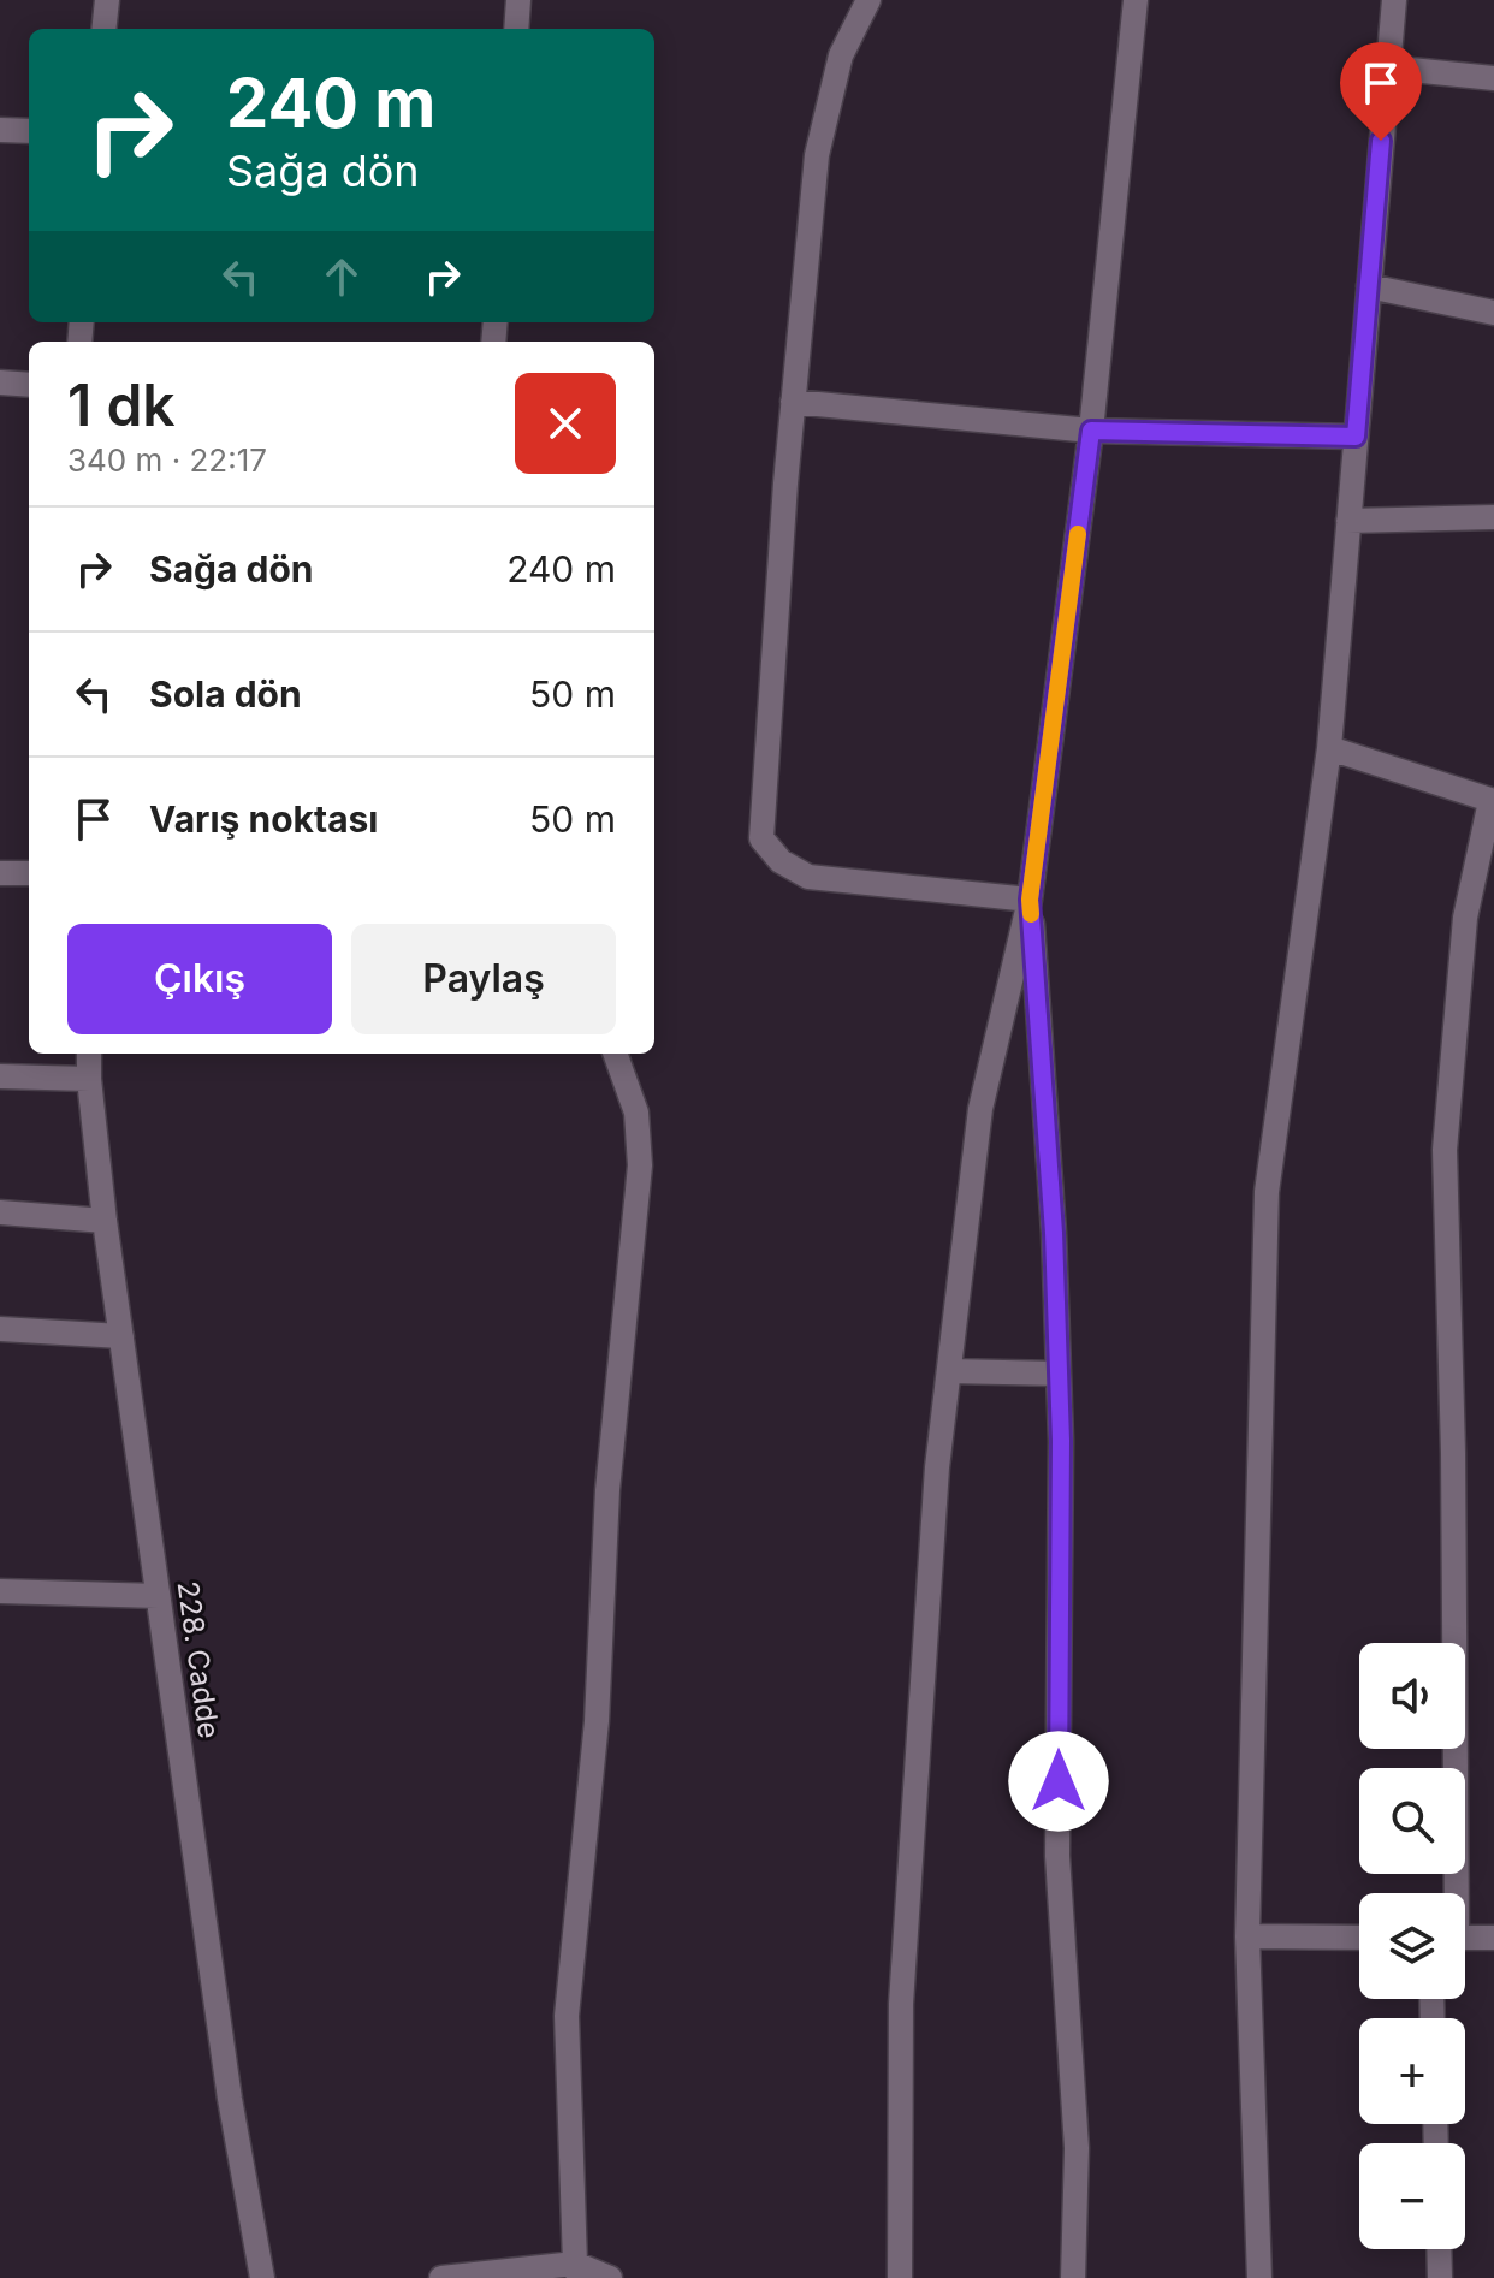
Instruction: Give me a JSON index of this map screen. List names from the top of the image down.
{
  "streets": {
    "street": ["228. Cadde"]
  },
  "page": {
    "turn": ["240 m", "Sağa dön"],
    "heading": ["1 dk", "340 m · 22:17"],
    "list": [
      {
        "name": "Sağa dön",
        "value": "240 m"
      },
      {
        "name": "Sola dön",
        "value": "50 m"
      },
      {
        "name": "Varış noktası",
        "value": "50 m"
      }
    ],
    "buttons": ["Çıkış", "Paylaş"],
    "map_buttons": ["+", "−"]
  }
}
